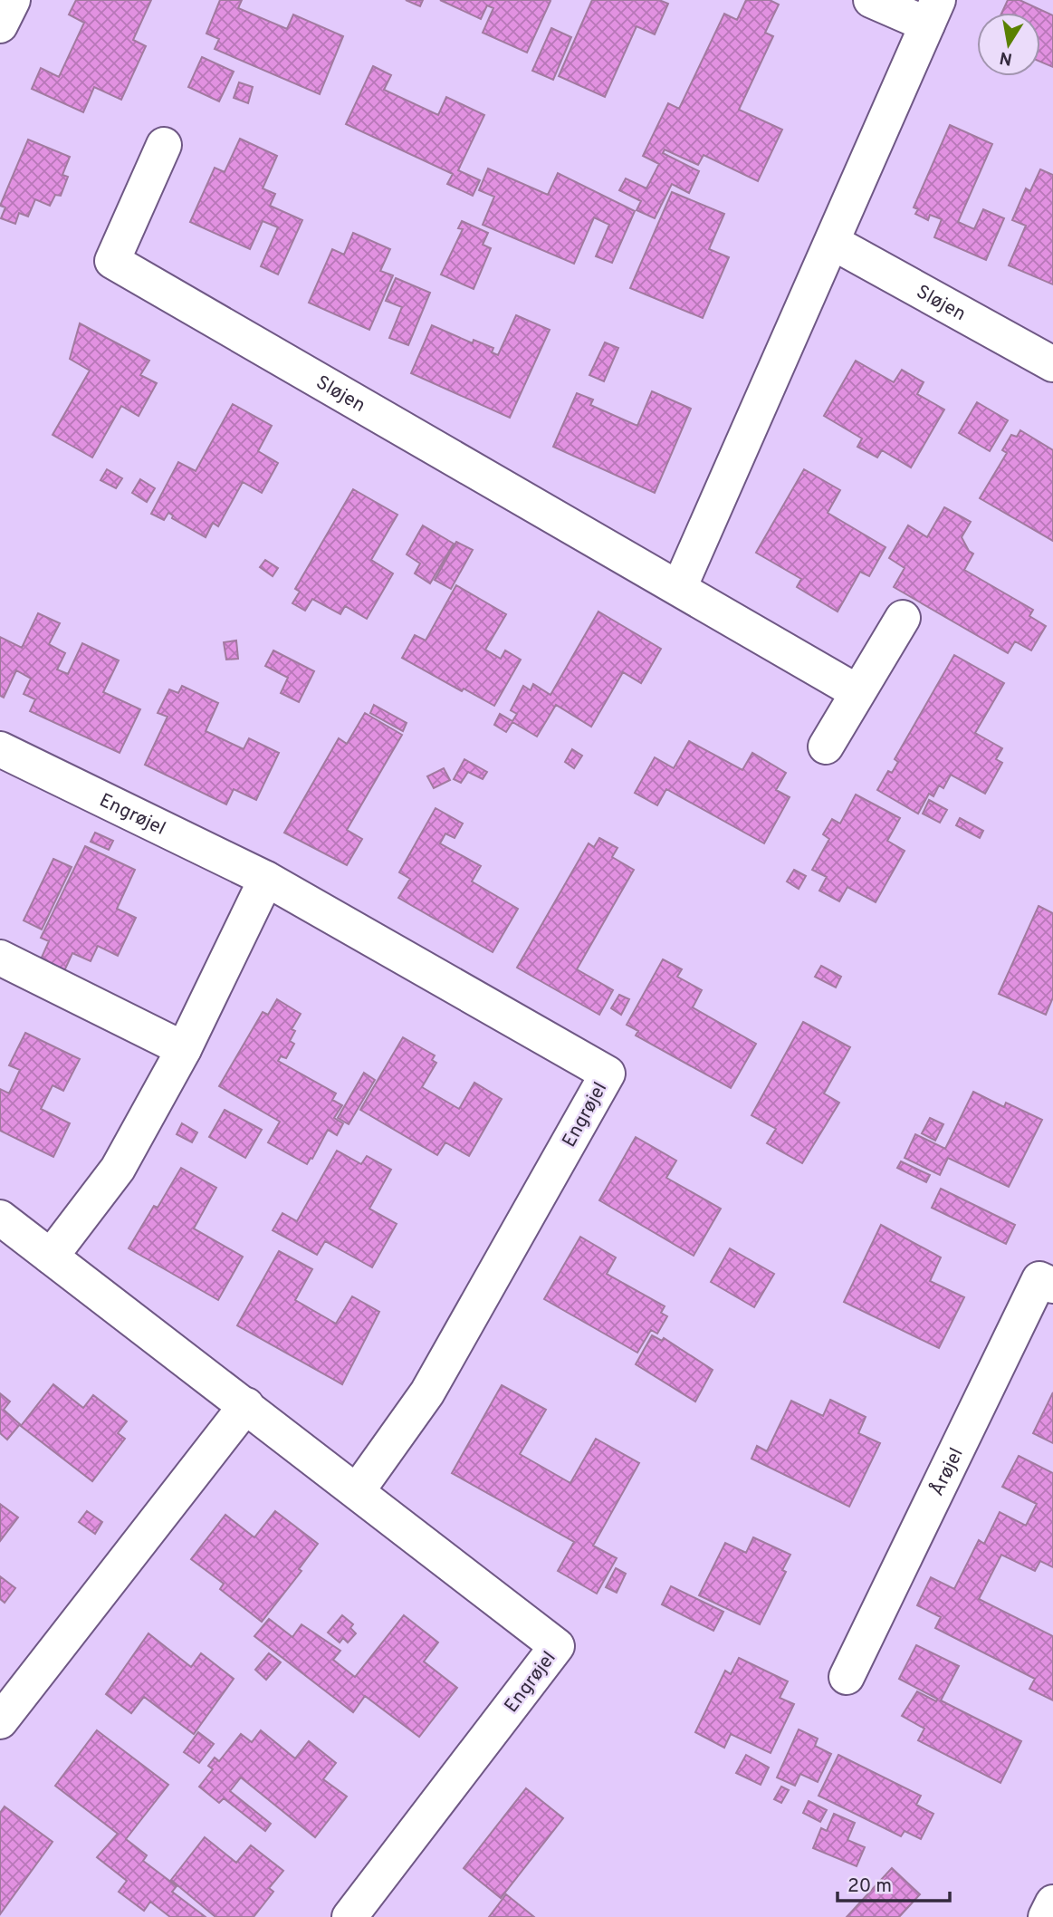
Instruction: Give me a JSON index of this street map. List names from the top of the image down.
{
  "streets": {
    "street": ["Sløjen", "Engrøjel", "Årøjel"]
  },
  "scale_bar": "20 m",
  "north": "bottom"
}
